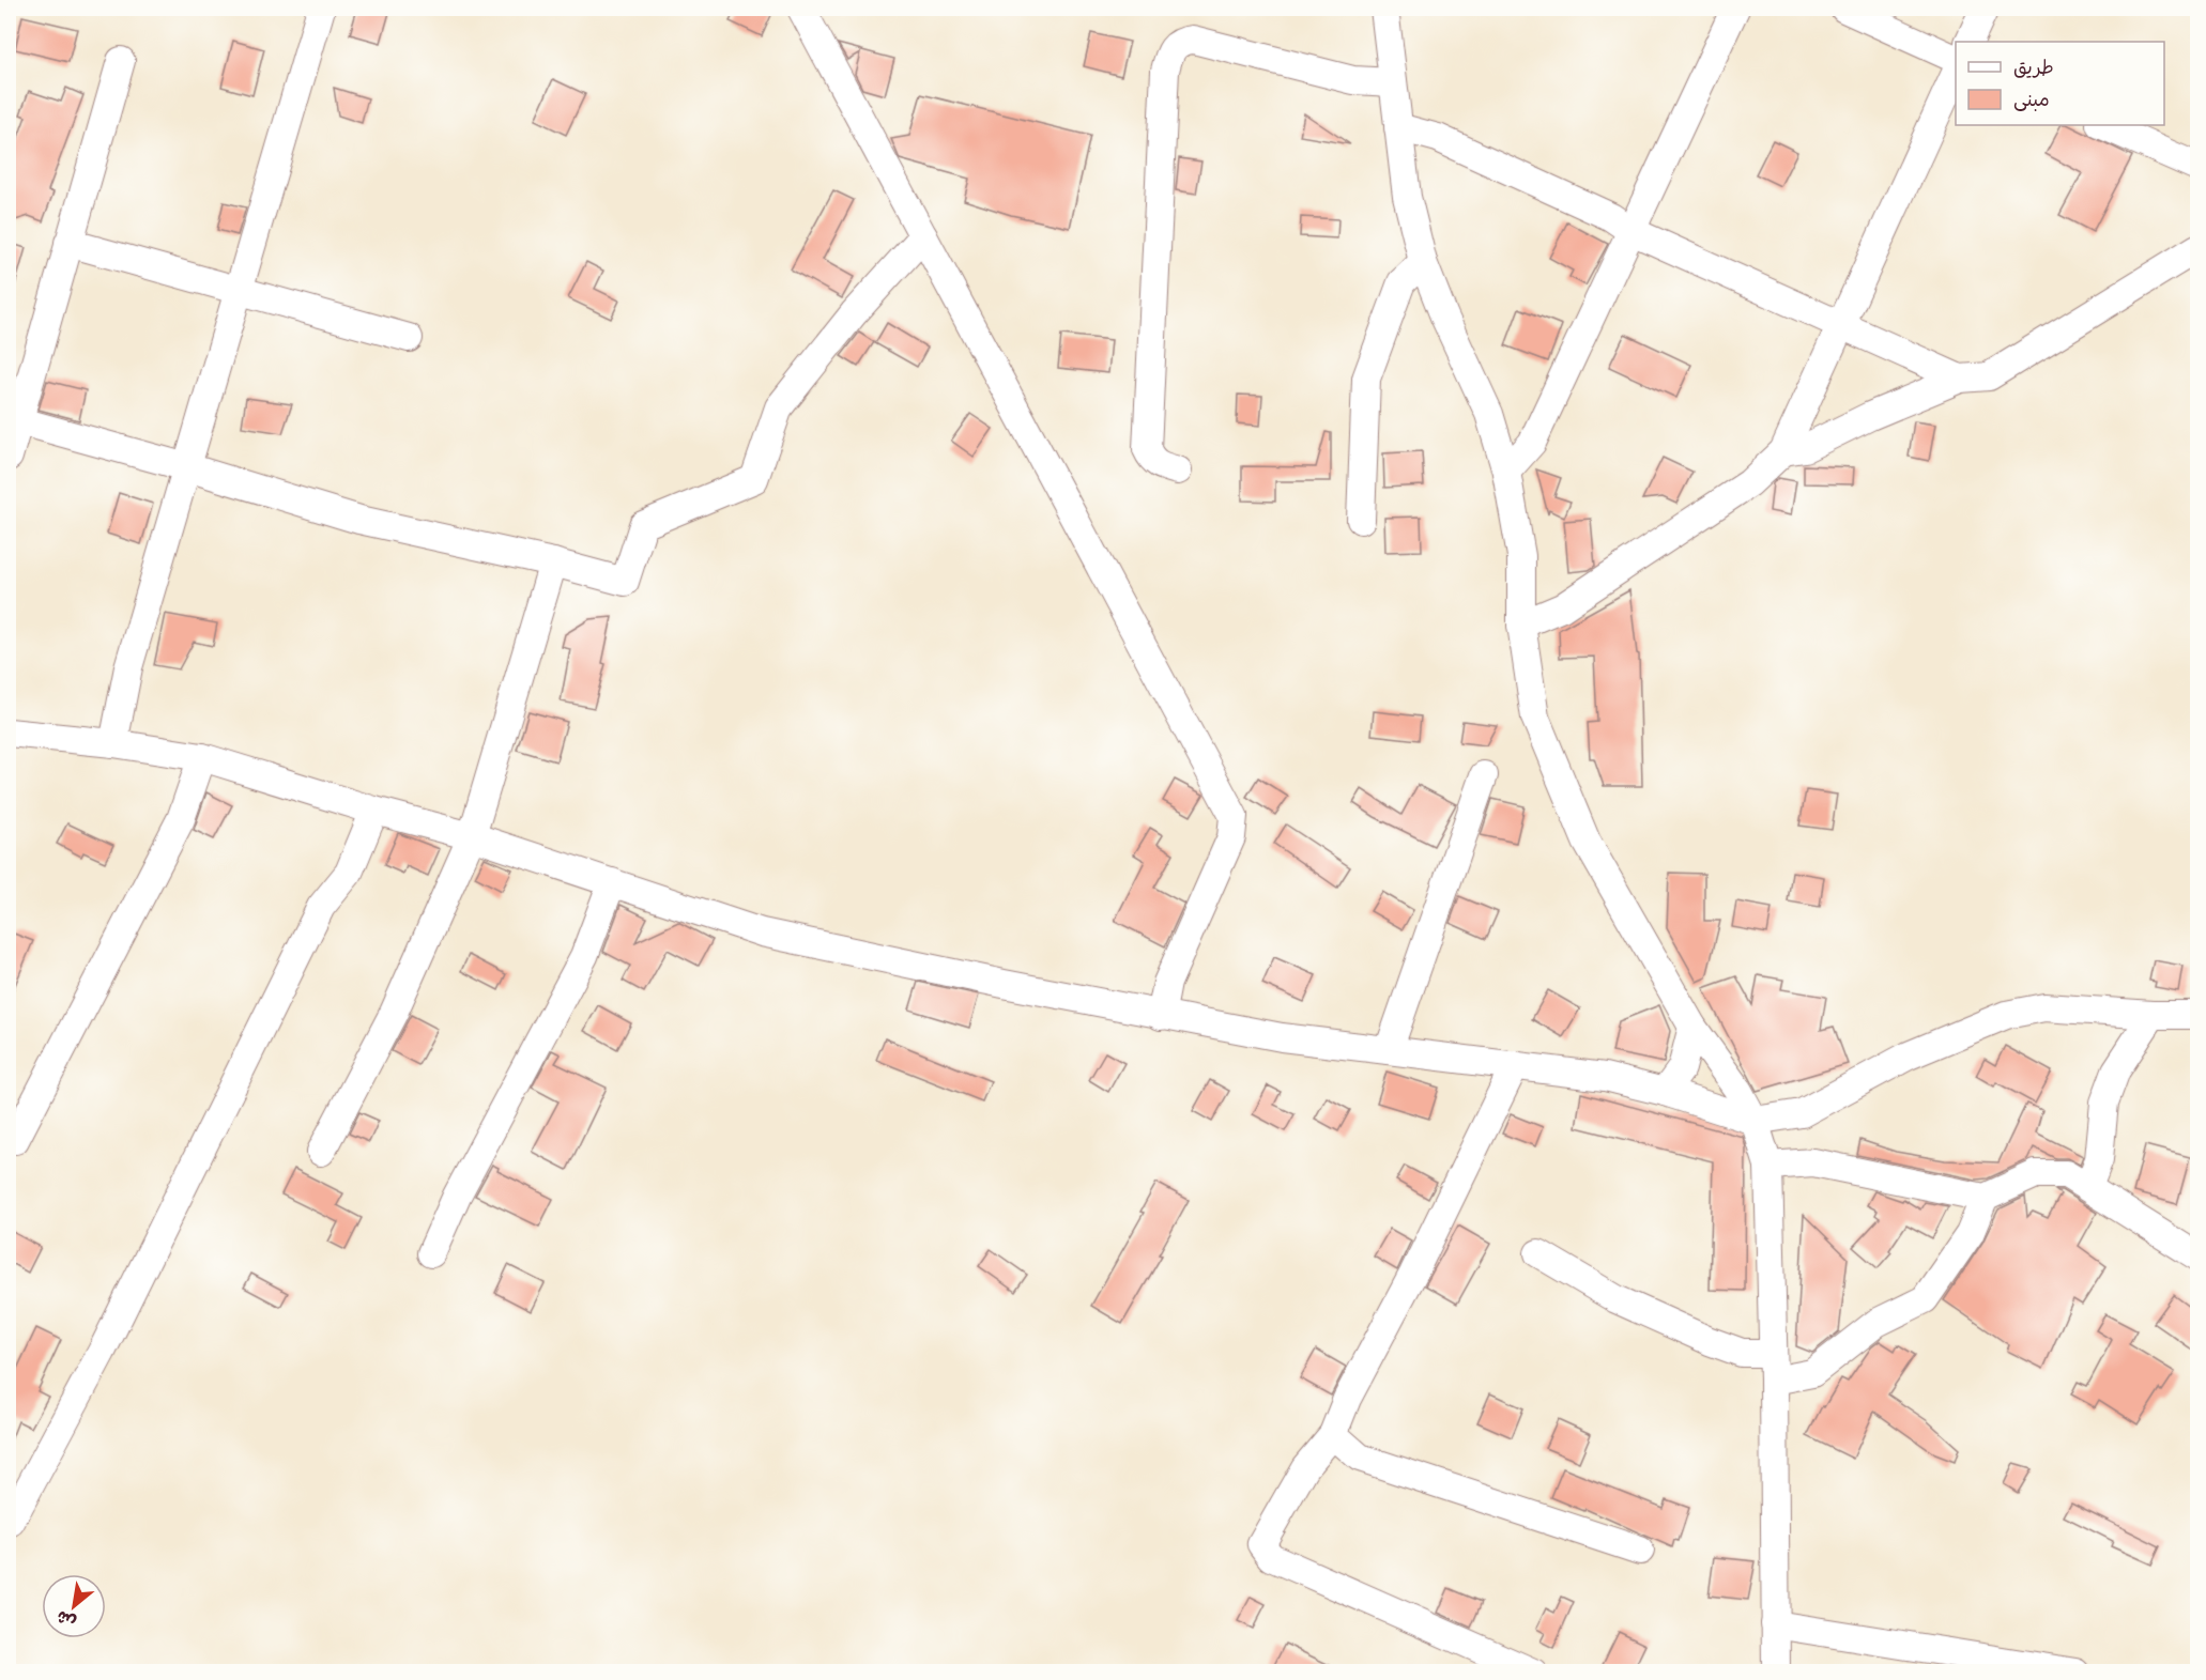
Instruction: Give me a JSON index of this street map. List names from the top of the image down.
{
  "legend": ["طريق", "مبنى"],
  "north": "bottom left"
}
